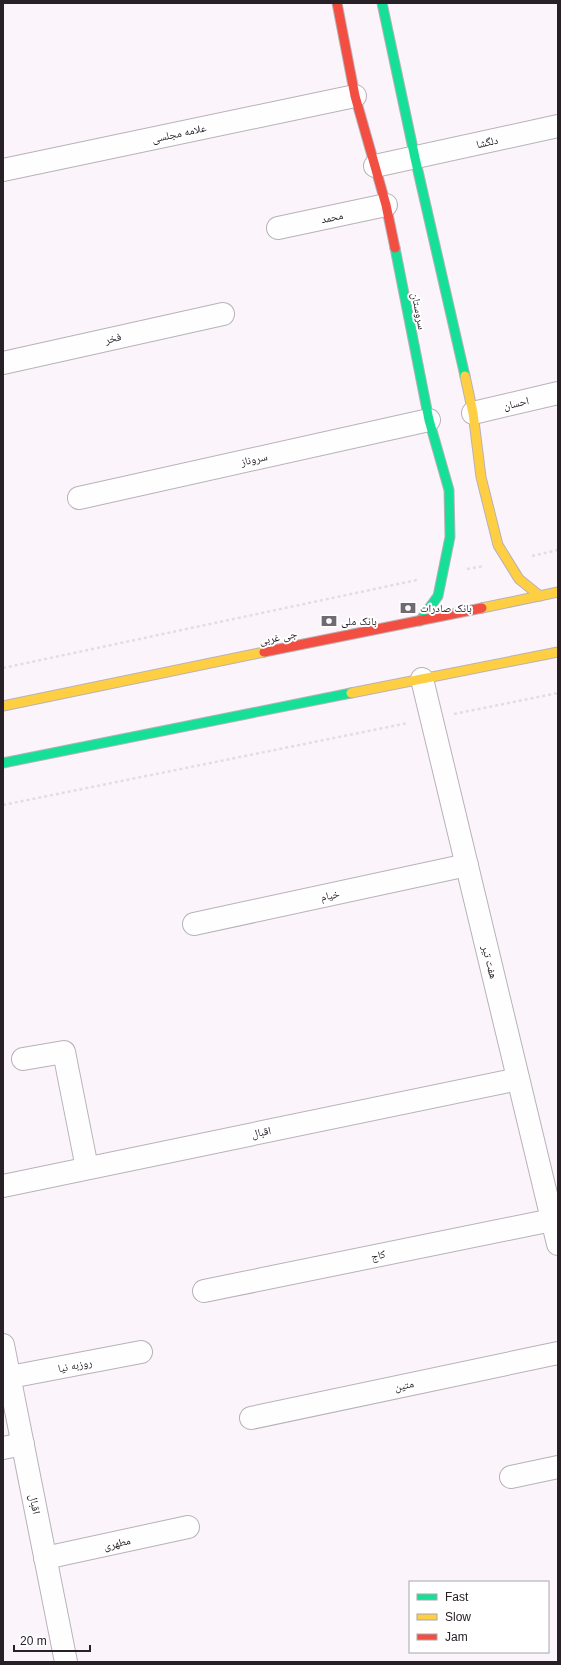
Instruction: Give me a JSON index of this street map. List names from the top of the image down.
{
  "streets": {
    "street": [
      "علامه مجلسی",
      "دلگشا",
      "محمد",
      "سروستان",
      "فخر",
      "احسان",
      "سروناز",
      "جی غربی",
      "خیام",
      "هفت تیر",
      "اقبال",
      "کاج",
      "روزبه نیا",
      "متین",
      "مطهری"
    ]
  },
  "crossings": [
    ["علامه مجلسی", "سروستان"],
    ["دلگشا", "سروستان"],
    ["محمد", "سروستان"],
    ["سروستان", "سروناز"],
    ["سروستان", "جی غربی"],
    ["خیام", "هفت تیر"],
    ["هفت تیر", "اقبال"],
    ["هفت تیر", "کاج"],
    ["اقبال", "روزبه نیا"],
    ["اقبال", "مطهری"]
  ],
  "places": {
    "bank": ["بانک صادرات", "بانک ملی"]
  },
  "legend": ["Fast", "Slow", "Jam"],
  "scale_bar": "20 m"
}
